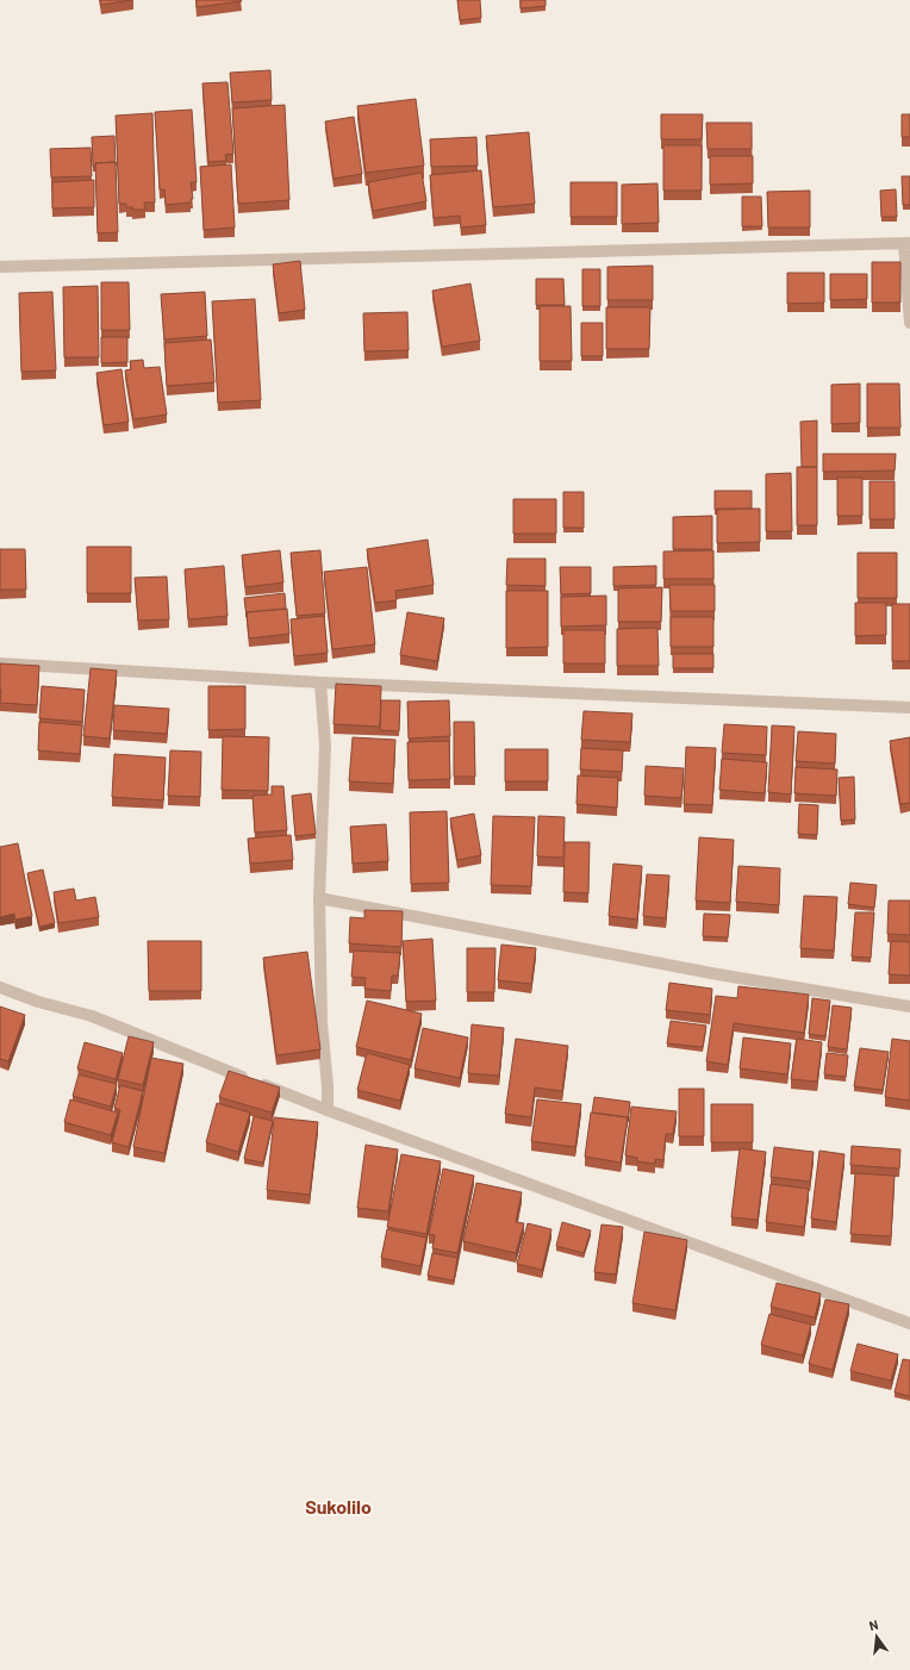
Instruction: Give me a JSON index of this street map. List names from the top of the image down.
{
  "districts": ["Sukolilo"],
  "north": "top"
}
